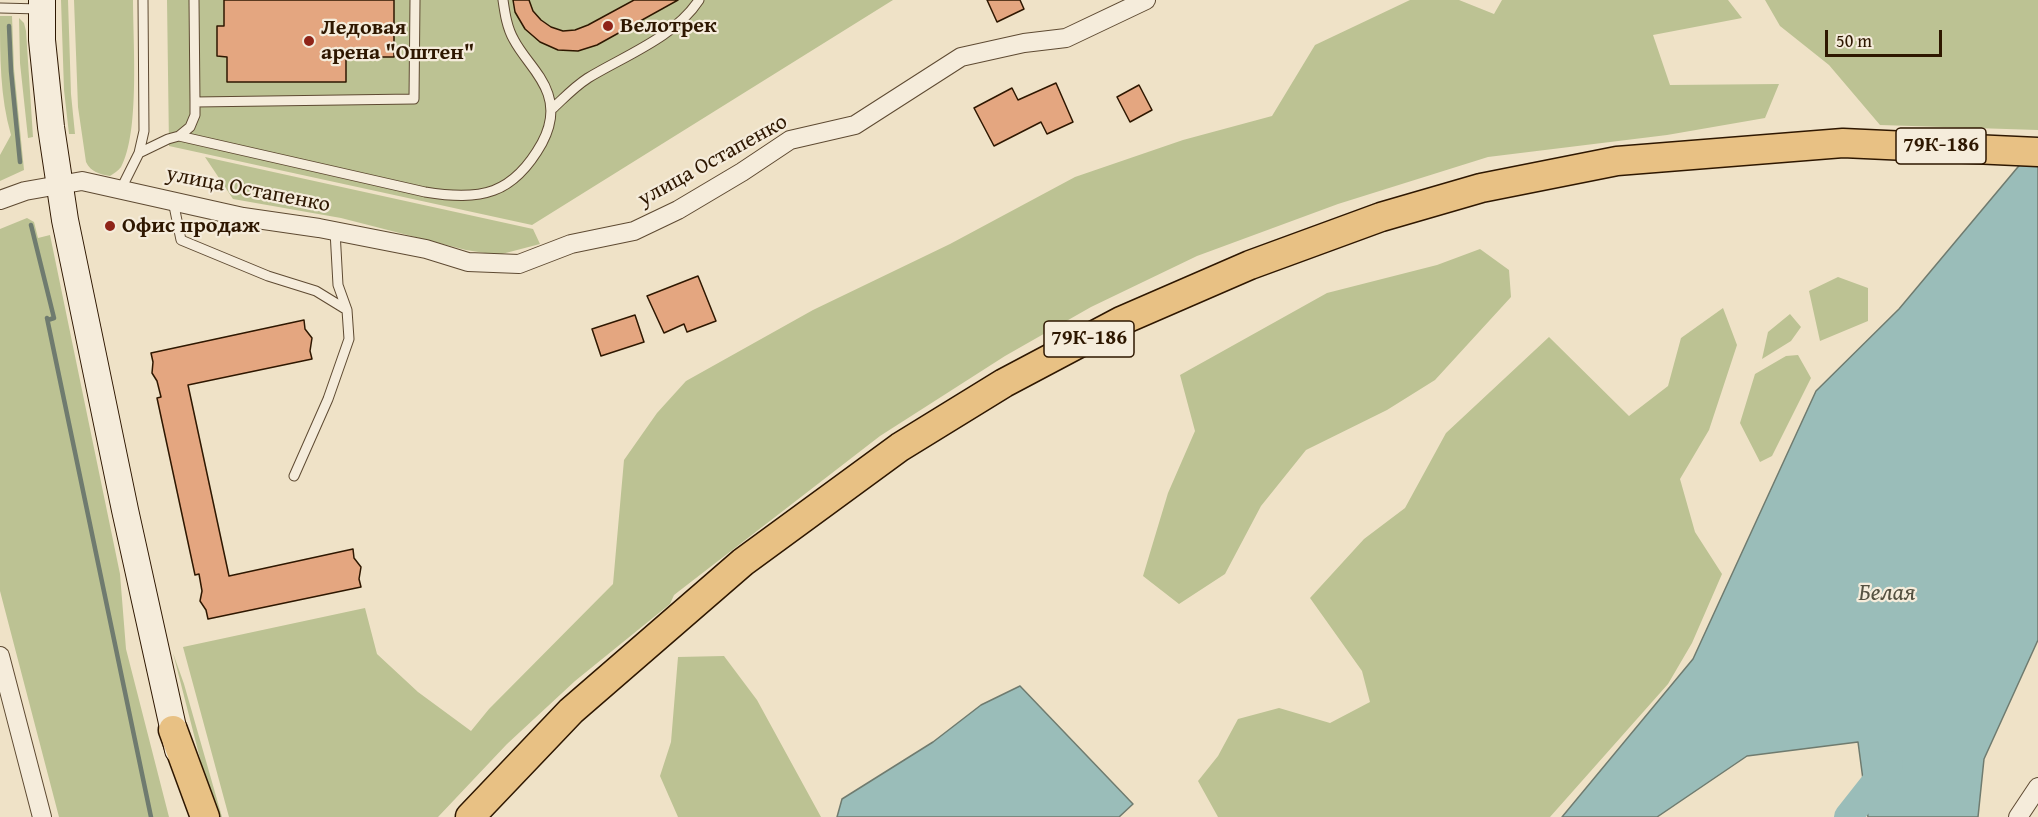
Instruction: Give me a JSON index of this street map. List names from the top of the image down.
{
  "streets": {
    "main road": ["79К-186"],
    "street": ["улица Остапенко"]
  },
  "water": ["Белая"],
  "places": ["Велотрек", "Ледовая арена \"Оштен\"", "Офис продаж"],
  "scale_bar": "50 m"
}
